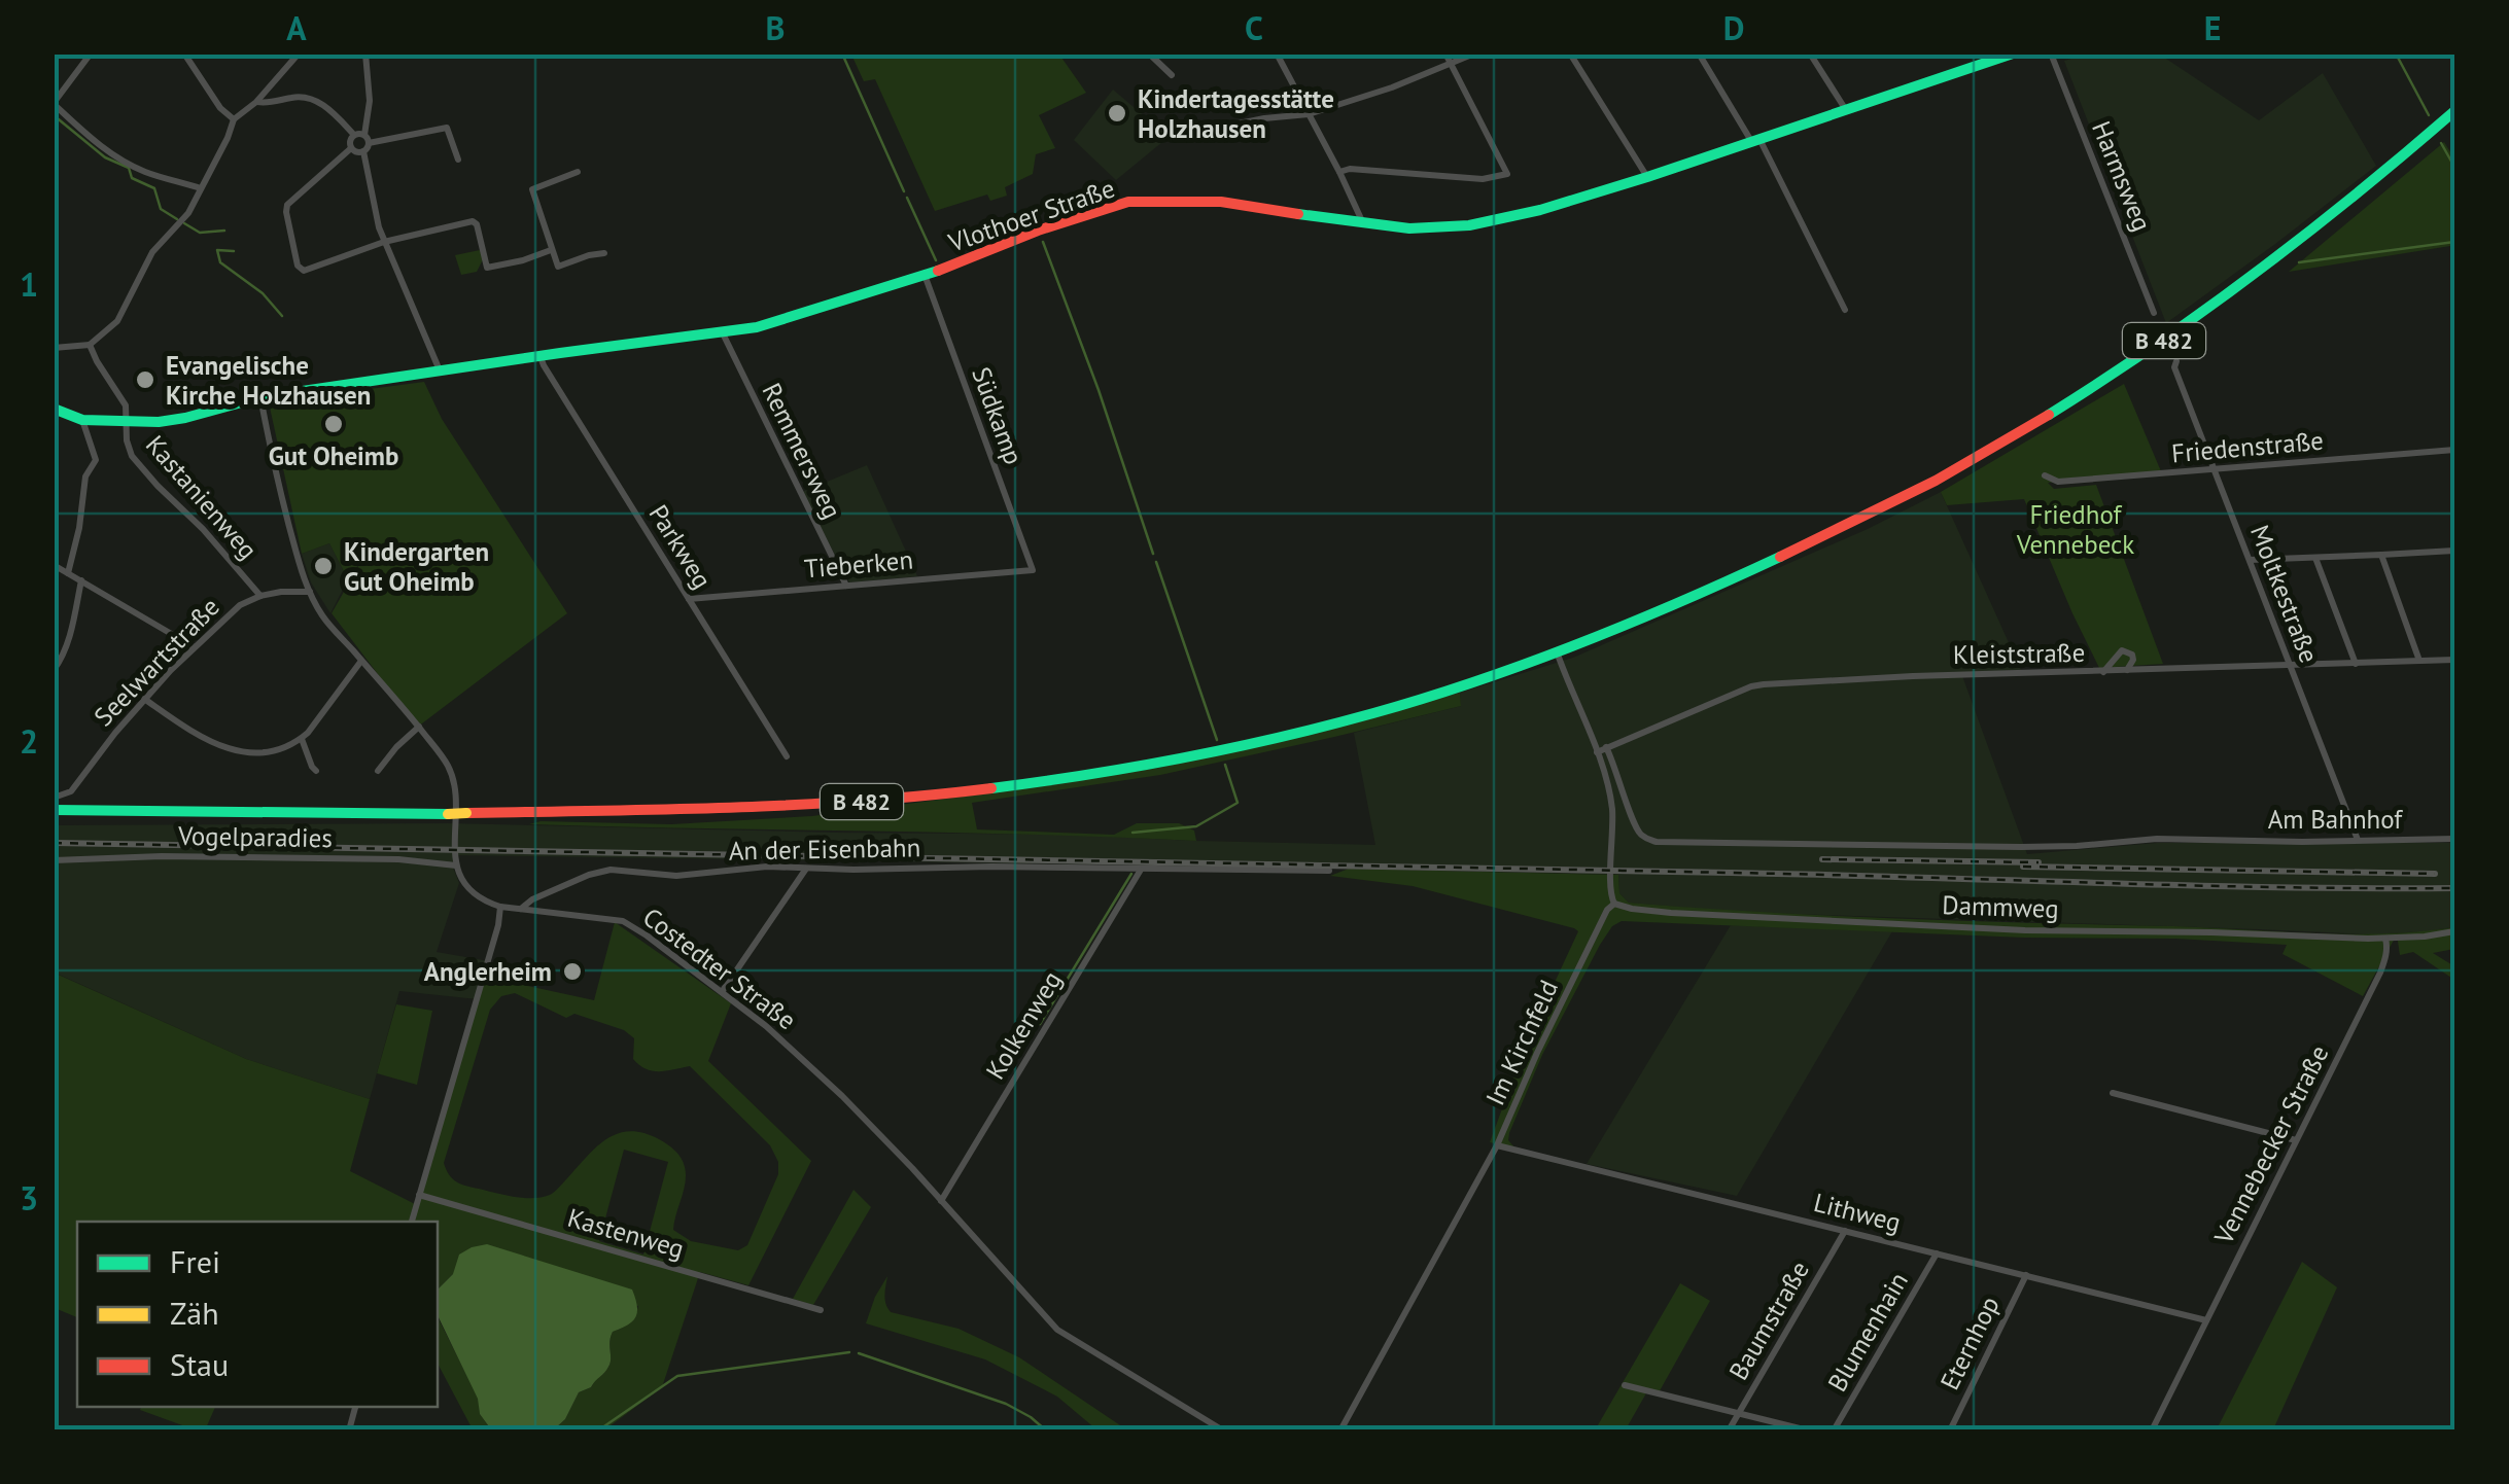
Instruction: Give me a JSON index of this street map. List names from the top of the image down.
{
  "streets": {
    "main road": ["Vlothoer Straße", "B 482"],
    "street": [
      "Harmsweg",
      "Südkamp",
      "Friedenstraße",
      "Remmersweg",
      "Kastanienweg",
      "Parkweg",
      "Tieberken",
      "Moltkestraße",
      "Kleiststraße",
      "Seelwartstraße",
      "Am Bahnhof",
      "Vogelparadies",
      "An der Eisenbahn",
      "Dammweg",
      "Costedter Straße",
      "Kolkenweg",
      "Im Kirchfeld",
      "Vennebecker Straße",
      "Lithweg",
      "Kastenweg",
      "Baumstraße",
      "Blumenhain",
      "Eternhop"
    ]
  },
  "crossings": [
    ["Vlothoer Straße", "Südkamp"],
    ["Vlothoer Straße", "Remmersweg"],
    ["Vlothoer Straße", "Kastanienweg"],
    ["Vlothoer Straße", "Parkweg"],
    ["Südkamp", "Tieberken"],
    ["Friedenstraße", "Moltkestraße"],
    ["Remmersweg", "Tieberken"],
    ["Kastanienweg", "Seelwartstraße"],
    ["Parkweg", "Tieberken"],
    ["Moltkestraße", "Kleiststraße"],
    ["Moltkestraße", "Am Bahnhof"],
    ["Kleiststraße", "Am Bahnhof"],
    ["An der Eisenbahn", "Costedter Straße"],
    ["An der Eisenbahn", "Kolkenweg"],
    ["Dammweg", "Im Kirchfeld"],
    ["Dammweg", "Vennebecker Straße"],
    ["Costedter Straße", "Kolkenweg"],
    ["Im Kirchfeld", "Lithweg"],
    ["Vennebecker Straße", "Lithweg"],
    ["Lithweg", "Baumstraße"],
    ["Lithweg", "Blumenhain"],
    ["Lithweg", "Eternhop"]
  ],
  "parks": ["Friedhof Vennebeck"],
  "places": [
    "Kindertagesstätte Holzhausen",
    "Evangelische Kirche Holzhausen",
    "Gut Oheimb",
    "Kindergarten Gut Oheimb",
    "Anglerheim"
  ],
  "legend": ["Frei", "Zäh", "Stau"],
  "grid": {
    "columns": [
      "A",
      "B",
      "C",
      "D",
      "E"
    ],
    "rows": ["1", "2", "3"]
  }
}
